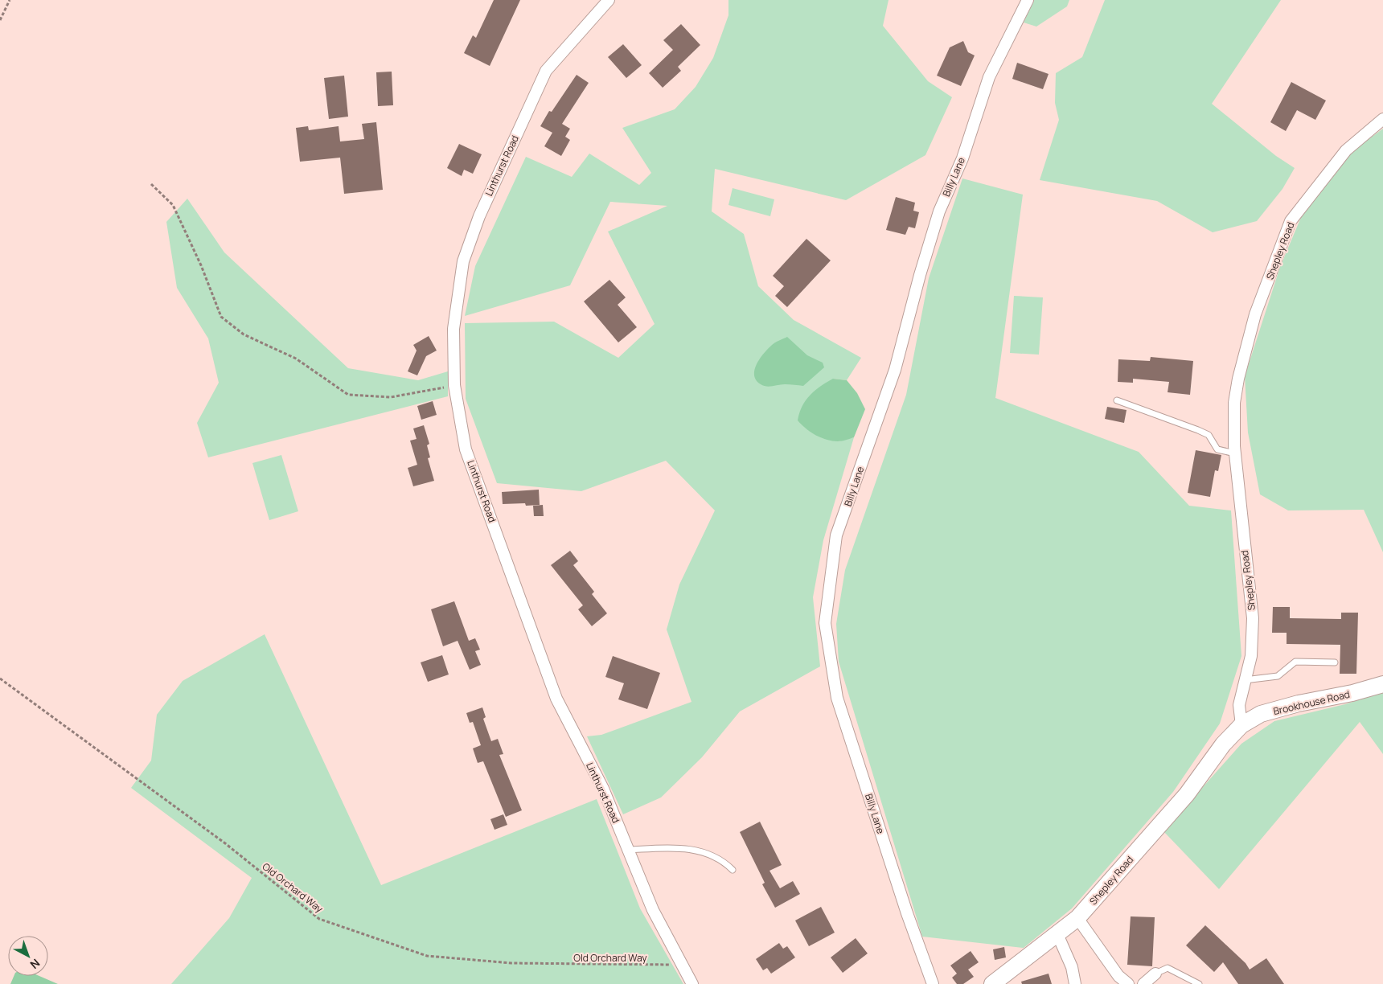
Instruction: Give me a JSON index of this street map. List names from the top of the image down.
{
  "streets": {
    "street": [
      "Linthurst Road",
      "Billy Lane",
      "Shepley Road",
      "Brookhouse Road"
    ],
    "path": ["Old Orchard Way"]
  },
  "crossings": [
    ["Linthurst Road", "Old Orchard Way"],
    ["Shepley Road", "Brookhouse Road"]
  ],
  "north": "bottom right"
}
